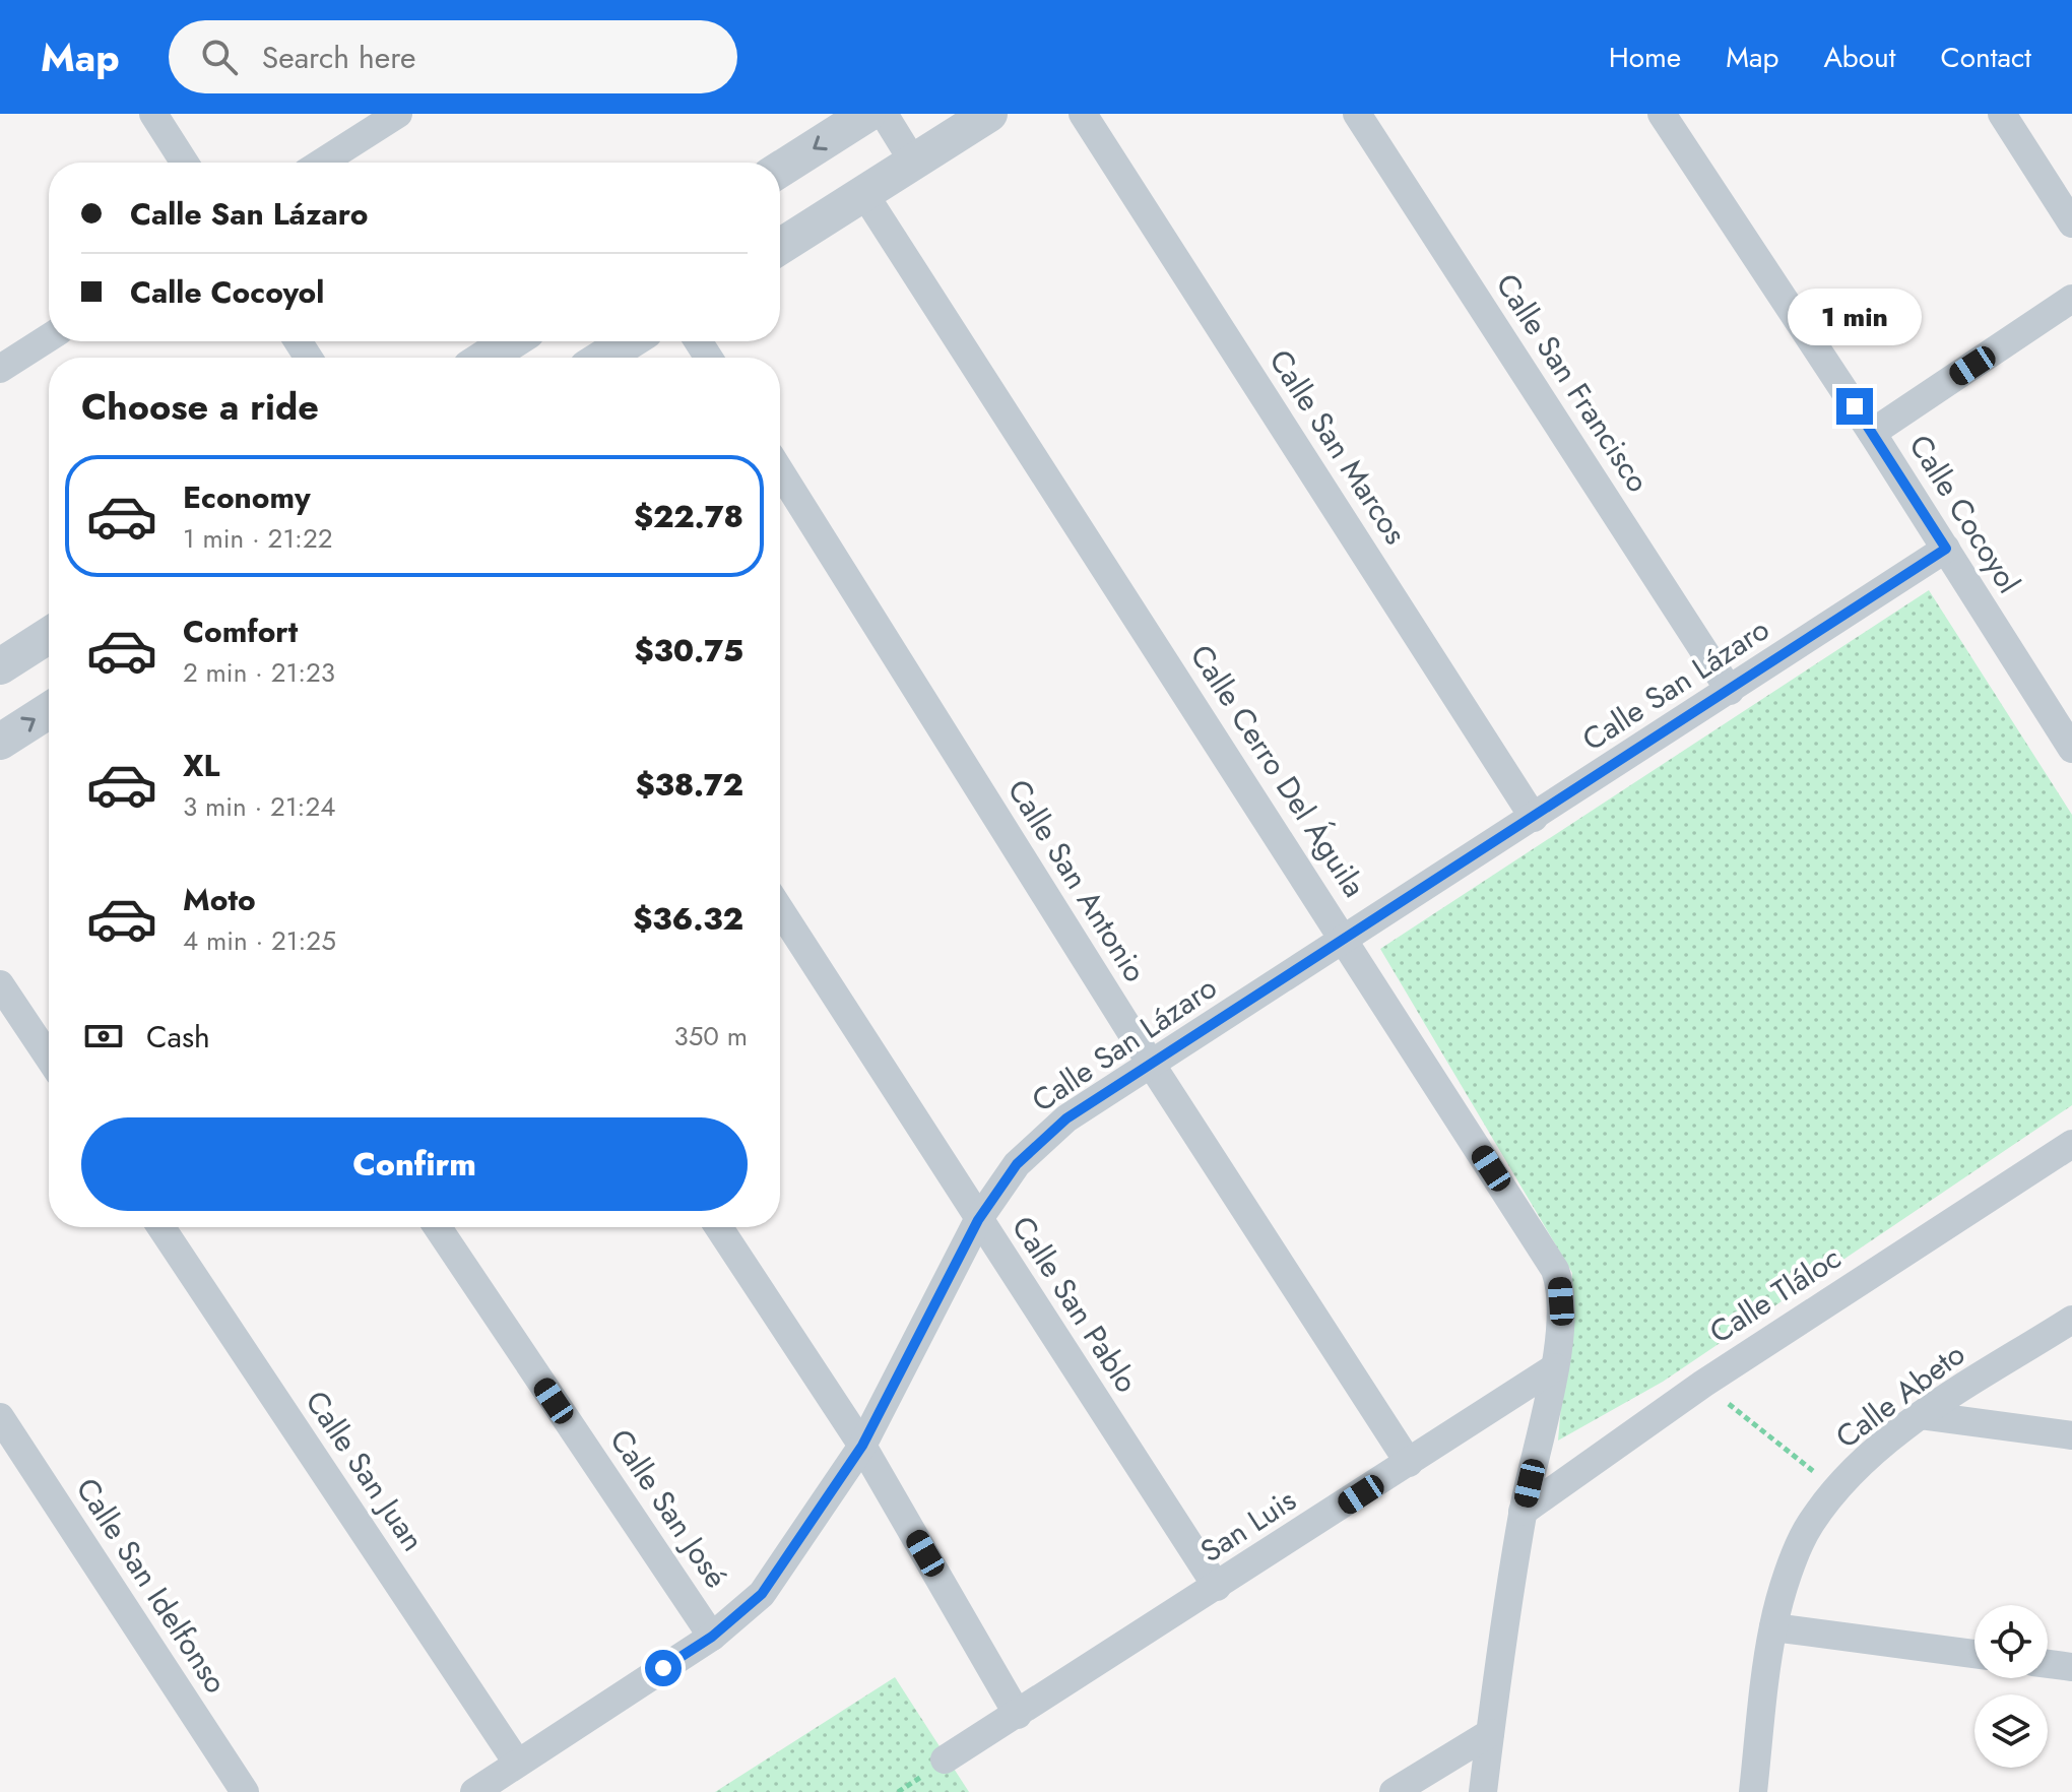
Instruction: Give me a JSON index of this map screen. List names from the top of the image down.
{
  "streets": {
    "street": [
      "Calle San Francisco",
      "Calle San Marcos",
      "Calle Cocoyol",
      "Calle San Lázaro",
      "Calle Cerro Del Águila",
      "Calle San Antonio",
      "Calle Tláloc",
      "Calle San Pablo",
      "Calle Abeto",
      "Calle San Juan",
      "Calle San José",
      "San Luis",
      "Calle San Idelfonso"
    ]
  },
  "crossings": [
    ["Calle San Francisco", "Calle San Lázaro"],
    ["Calle San Marcos", "Calle San Lázaro"],
    ["Calle Cocoyol", "Calle San Lázaro"],
    ["Calle San Lázaro", "Calle Cerro Del Águila"],
    ["Calle San Lázaro", "Calle San Antonio"],
    ["Calle San Lázaro", "Calle San Pablo"],
    ["Calle San Lázaro", "Calle San Juan"],
    ["Calle San Lázaro", "Calle San José"],
    ["Calle Cerro Del Águila", "Calle Tláloc"],
    ["Calle Cerro Del Águila", "San Luis"],
    ["Calle San Antonio", "San Luis"],
    ["Calle San Pablo", "San Luis"]
  ],
  "page": {
    "header": "Map",
    "search": "Search here",
    "nav": [
      "Home",
      "Map",
      "About",
      "Contact"
    ],
    "banner": ["Calle San Lázaro", "Calle Cocoyol"],
    "bubble": "1 min",
    "heading": "Choose a ride",
    "list": [
      {
        "name": "Economy",
        "note": "1 min · 21:22",
        "value": "$22.78"
      },
      {
        "name": "Comfort",
        "note": "2 min · 21:23",
        "value": "$30.75"
      },
      {
        "name": "XL",
        "note": "3 min · 21:24",
        "value": "$38.72"
      },
      {
        "name": "Moto",
        "note": "4 min · 21:25",
        "value": "$36.32"
      }
    ],
    "pay": ["Cash", "350 m"],
    "buttons": "Confirm"
  }
}
